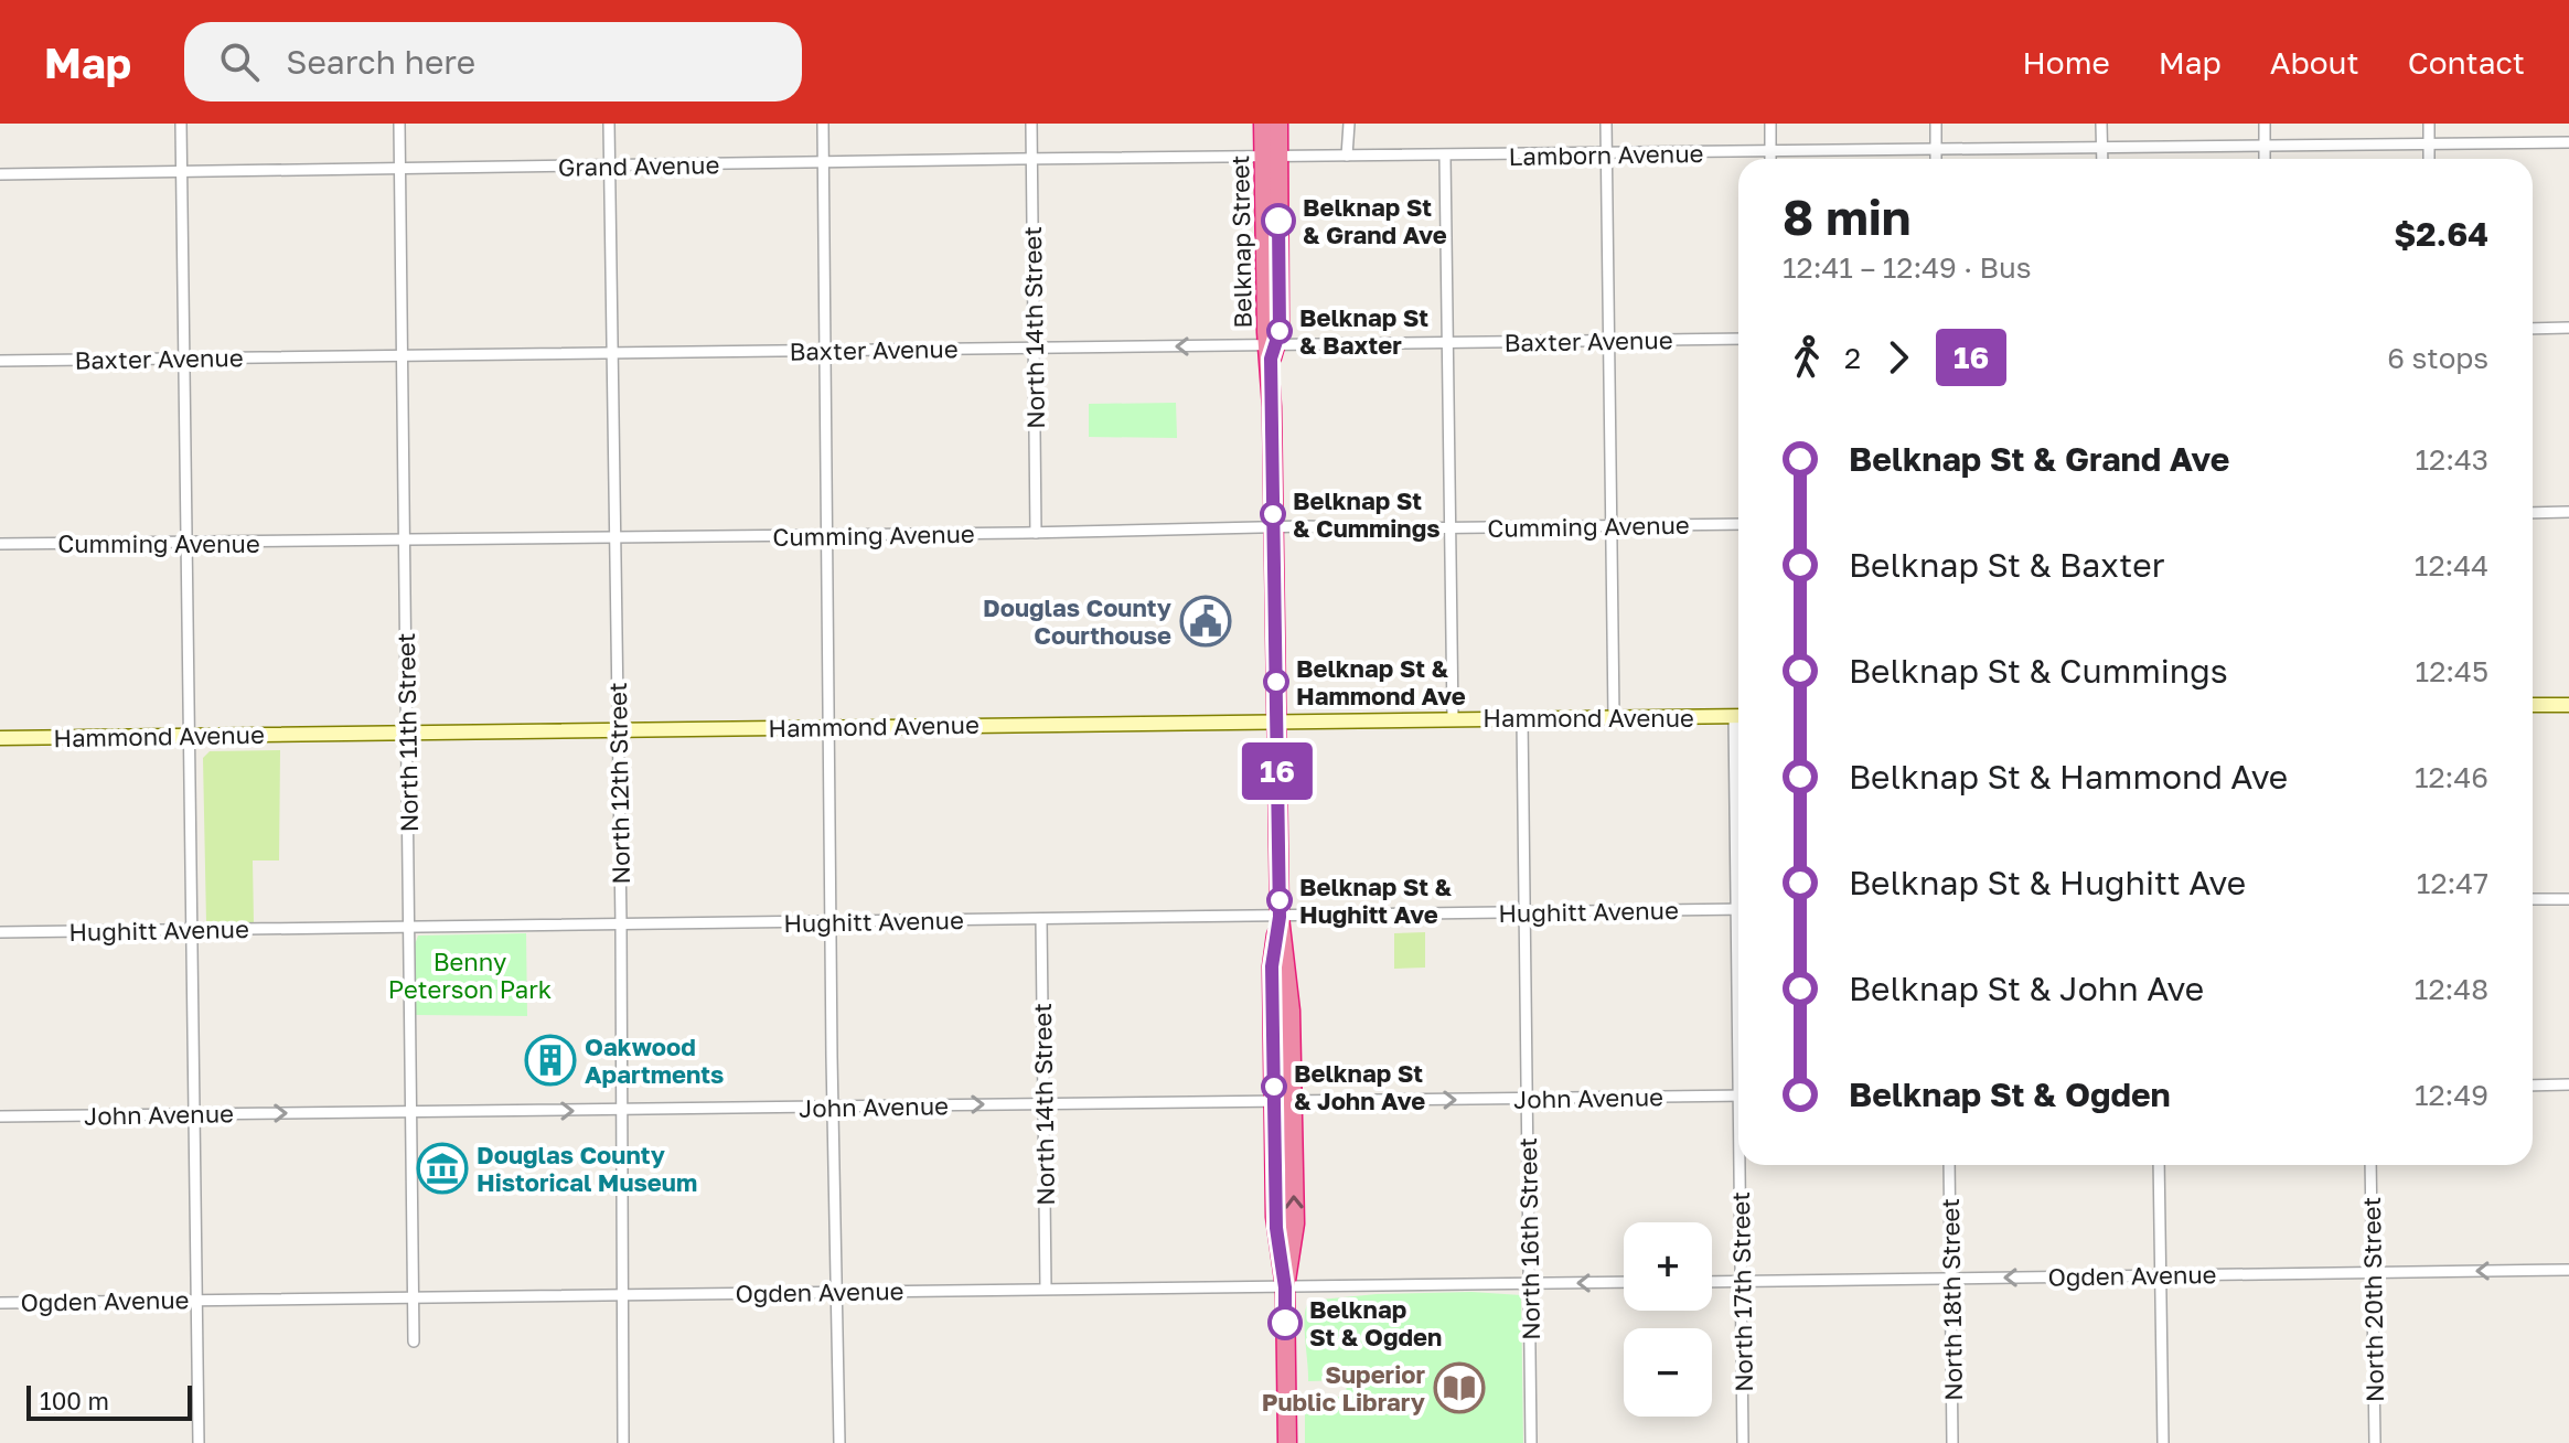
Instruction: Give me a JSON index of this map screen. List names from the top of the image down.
{
  "streets": {
    "highway": ["Belknap Street"],
    "street": [
      "Lamborn Avenue",
      "Grand Avenue",
      "North 14th Street",
      "Baxter Avenue",
      "Cumming Avenue",
      "Hammond Avenue",
      "North 11th Street",
      "North 12th Street",
      "Hughitt Avenue",
      "John Avenue",
      "North 16th Street",
      "Ogden Avenue",
      "North 17th Street",
      "North 18th Street",
      "North 20th Street"
    ]
  },
  "crossings": [
    ["Lamborn Avenue", "Grand Avenue"],
    ["Lamborn Avenue", "Belknap Street"],
    ["Grand Avenue", "Belknap Street"],
    ["Grand Avenue", "North 14th Street"],
    ["Grand Avenue", "North 11th Street"],
    ["Grand Avenue", "North 12th Street"],
    ["Belknap Street", "Baxter Avenue"],
    ["Belknap Street", "Cumming Avenue"],
    ["Belknap Street", "Hammond Avenue"],
    ["Belknap Street", "Hughitt Avenue"],
    ["Belknap Street", "John Avenue"],
    ["Belknap Street", "Ogden Avenue"],
    ["North 14th Street", "Baxter Avenue"],
    ["North 14th Street", "Cumming Avenue"],
    ["North 14th Street", "Hughitt Avenue"],
    ["North 14th Street", "John Avenue"],
    ["North 14th Street", "Ogden Avenue"],
    ["Baxter Avenue", "North 11th Street"],
    ["Baxter Avenue", "North 12th Street"],
    ["Cumming Avenue", "North 11th Street"],
    ["Cumming Avenue", "North 12th Street"],
    ["Hammond Avenue", "North 11th Street"],
    ["Hammond Avenue", "North 12th Street"],
    ["Hammond Avenue", "North 16th Street"],
    ["North 11th Street", "Hughitt Avenue"],
    ["North 11th Street", "John Avenue"],
    ["North 11th Street", "Ogden Avenue"],
    ["North 12th Street", "Hughitt Avenue"],
    ["North 12th Street", "John Avenue"],
    ["North 12th Street", "Ogden Avenue"],
    ["Hughitt Avenue", "North 16th Street"],
    ["John Avenue", "North 16th Street"],
    ["North 16th Street", "Ogden Avenue"],
    ["Ogden Avenue", "North 17th Street"],
    ["Ogden Avenue", "North 18th Street"],
    ["Ogden Avenue", "North 20th Street"]
  ],
  "one_way": ["John Avenue"],
  "parks": ["Benny Peterson Park"],
  "places": {
    "other": [
      "Belknap St & Grand Ave",
      "Belknap St & Baxter",
      "Belknap St & Cummings",
      "Belknap St & Hammond Ave",
      "Belknap St & Hughitt Ave",
      "Belknap St & John Ave",
      "Belknap St & Ogden"
    ],
    "public building": ["Douglas County Courthouse"],
    "building": ["Oakwood Apartments"],
    "museum": ["Douglas County Historical Museum"],
    "library": ["Superior Public Library"]
  },
  "lines": ["bus line 16"],
  "scale_bar": "100 m",
  "page": {
    "header": "Map",
    "search": "Search here",
    "nav": [
      "Home",
      "Map",
      "About",
      "Contact"
    ],
    "on_map": "16",
    "heading": ["8 min", "12:41 – 12:49 · Bus", "$2.64"],
    "legs": ["2", "16", "6 stops"],
    "list": [
      {
        "name": "Belknap St & Grand Ave",
        "value": "12:43"
      },
      {
        "name": "Belknap St & Baxter",
        "value": "12:44"
      },
      {
        "name": "Belknap St & Cummings",
        "value": "12:45"
      },
      {
        "name": "Belknap St & Hammond Ave",
        "value": "12:46"
      },
      {
        "name": "Belknap St & Hughitt Ave",
        "value": "12:47"
      },
      {
        "name": "Belknap St & John Ave",
        "value": "12:48"
      },
      {
        "name": "Belknap St & Ogden",
        "value": "12:49"
      }
    ],
    "map_buttons": ["+", "−"],
    "scale": "100 m"
  }
}
